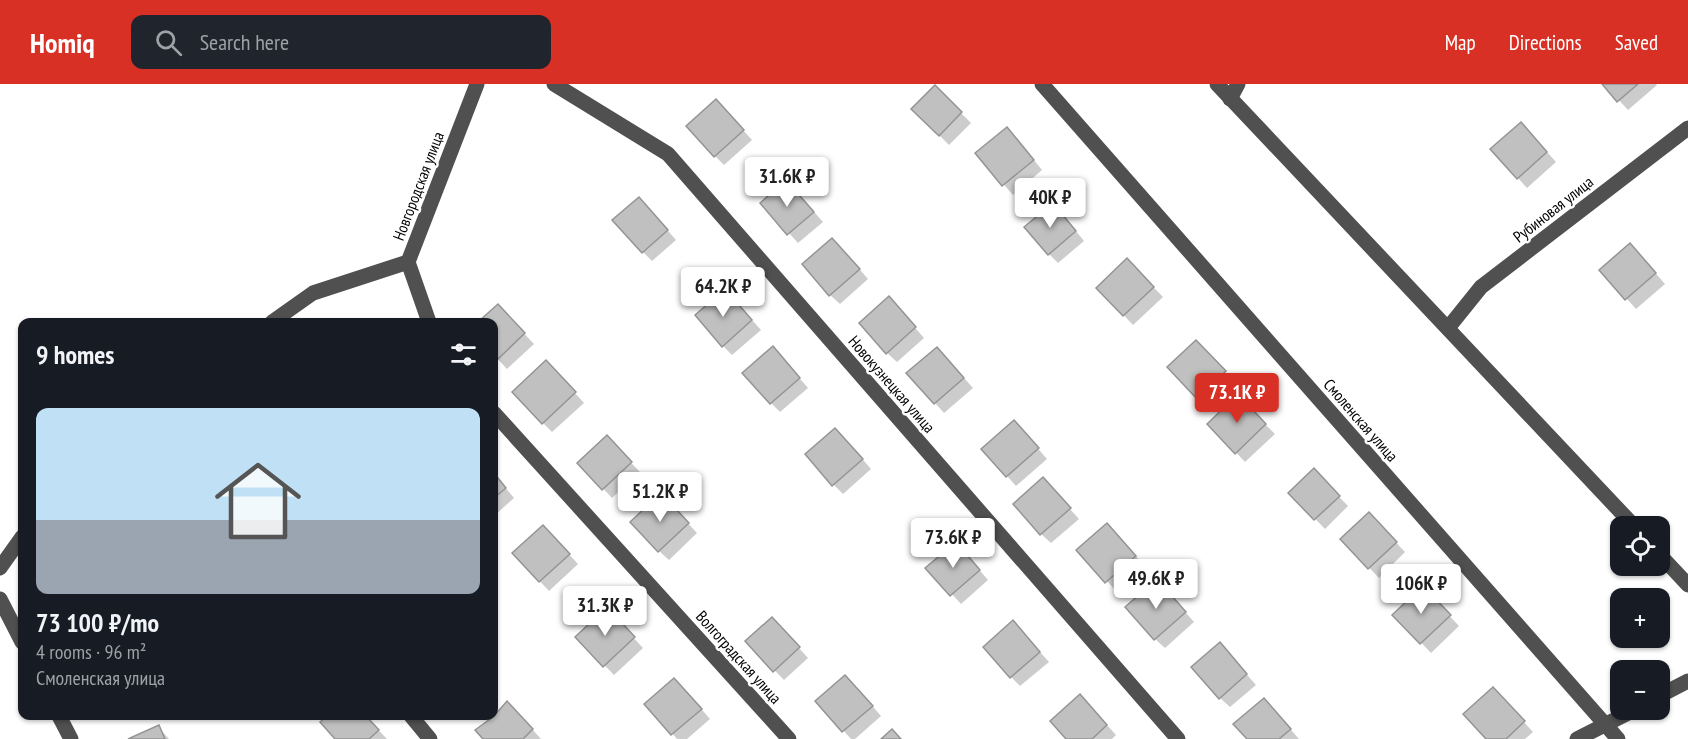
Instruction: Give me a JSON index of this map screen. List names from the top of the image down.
{
  "streets": {
    "street": [
      "Новгородская улица",
      "Рубиновая улица",
      "Новокузнецкая улица",
      "Смоленская улица",
      "Волгоградская улица"
    ]
  },
  "page": {
    "header": "Homiq",
    "search": "Search here",
    "nav": ["Map", "Directions", "Saved"],
    "price": [
      "31.6K ₽",
      "40K ₽",
      "64.2K ₽",
      "73.1K ₽",
      "51.2K ₽",
      "73.6K ₽",
      "49.6K ₽",
      "106K ₽",
      "31.3K ₽"
    ],
    "heading": "9 homes",
    "list": [
      {
        "name": "73 100 ₽/mo",
        "note": "4 rooms · 96 m² · Смоленская улица"
      }
    ],
    "map_buttons": ["+", "−"]
  }
}
